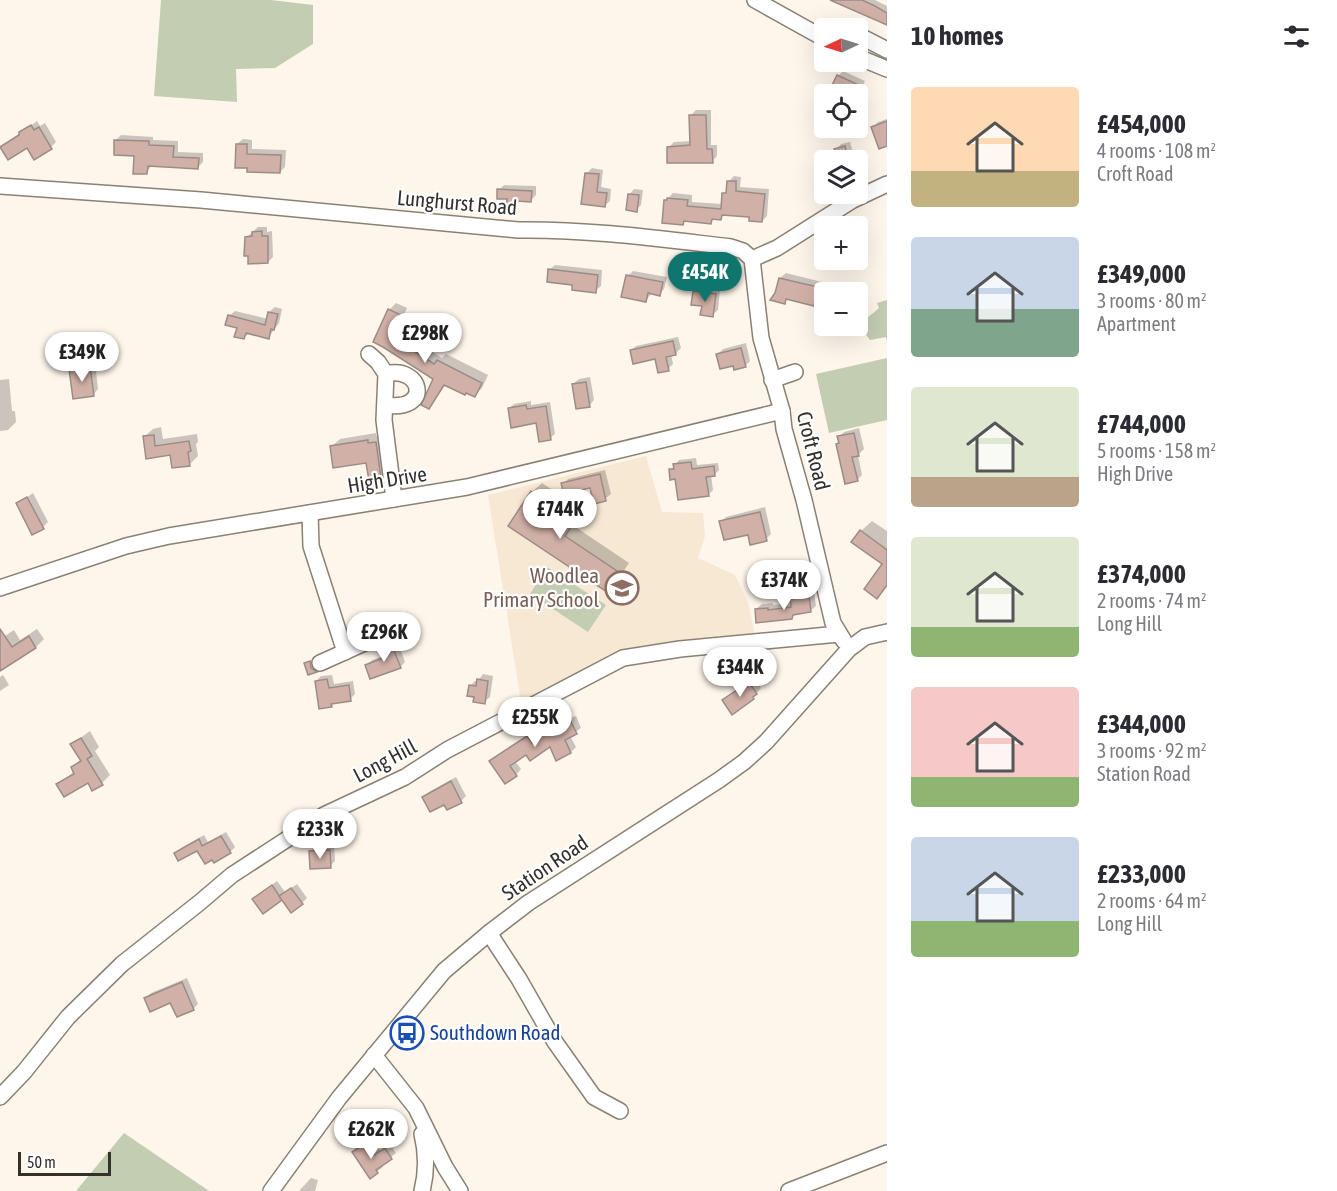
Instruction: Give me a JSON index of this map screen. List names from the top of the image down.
{
  "streets": {
    "street": [
      "Lunghurst Road",
      "Croft Road",
      "High Drive",
      "Long Hill",
      "Station Road"
    ]
  },
  "crossings": [
    ["Lunghurst Road", "Croft Road"],
    ["Croft Road", "High Drive"],
    ["Croft Road", "Long Hill"],
    ["Croft Road", "Station Road"]
  ],
  "places": {
    "school or university": ["Woodlea Primary School"],
    "bus stop": ["Southdown Road"]
  },
  "scale_bar": "50 m",
  "north": "left",
  "page": {
    "heading": "10 homes",
    "map_buttons": ["+", "−"],
    "list": [
      {
        "name": "£454,000",
        "note": "4 rooms · 108 m² · Croft Road"
      },
      {
        "name": "£349,000",
        "note": "3 rooms · 80 m² · Apartment"
      },
      {
        "name": "£744,000",
        "note": "5 rooms · 158 m² · High Drive"
      },
      {
        "name": "£374,000",
        "note": "2 rooms · 74 m² · Long Hill"
      },
      {
        "name": "£344,000",
        "note": "3 rooms · 92 m² · Station Road"
      },
      {
        "name": "£233,000",
        "note": "2 rooms · 64 m² · Long Hill"
      }
    ],
    "price": [
      "£454K",
      "£298K",
      "£349K",
      "£744K",
      "£374K",
      "£296K",
      "£344K",
      "£255K",
      "£233K",
      "£262K"
    ],
    "scale": "50 m"
  }
}
